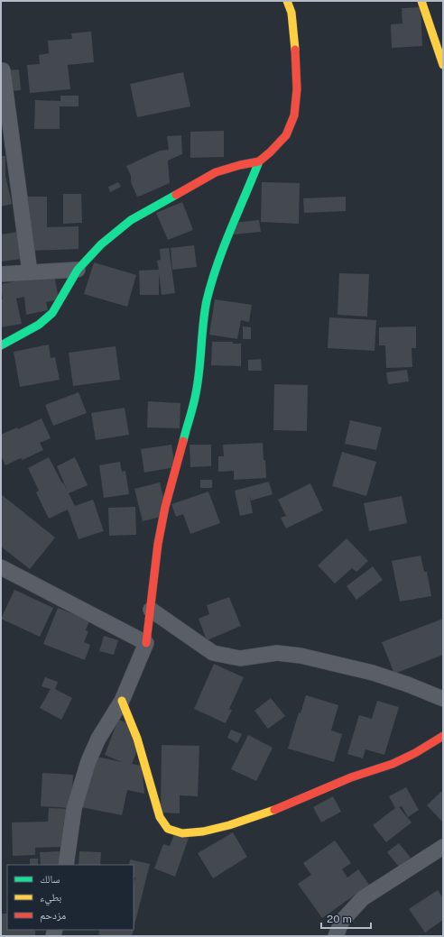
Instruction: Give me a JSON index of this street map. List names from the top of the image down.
{
  "legend": ["سالك", "بطيء", "مزدحم"],
  "scale_bar": "20 m"
}
